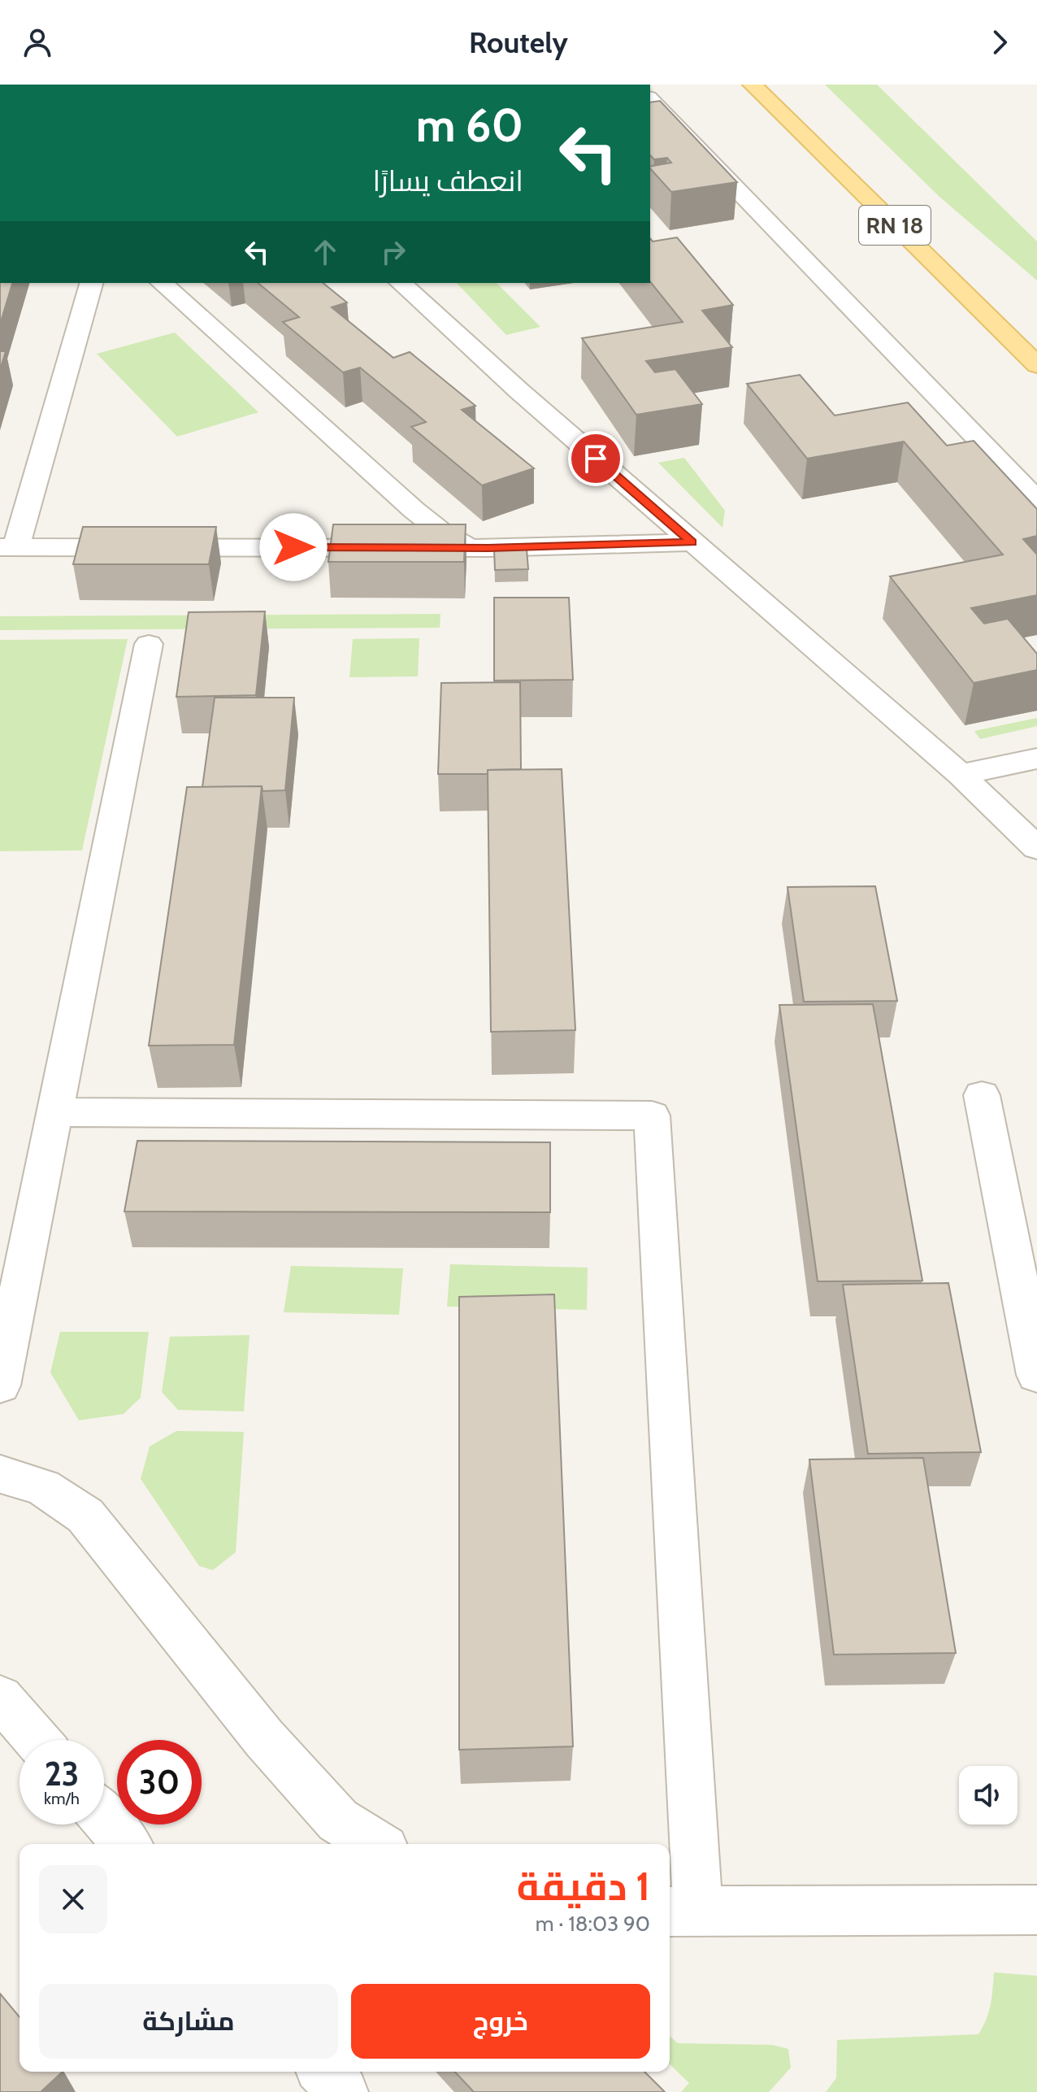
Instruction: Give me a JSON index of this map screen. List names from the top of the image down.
{
  "streets": {
    "main road": ["RN 18"]
  },
  "page": {
    "header": "Routely",
    "turn": ["60 m", "انعطف يسارًا"],
    "speed": "23 km/h",
    "limit": "30",
    "heading": ["1 دقيقة", "90 m · 18:03"],
    "buttons": ["خروج", "مشاركة"]
  }
}
